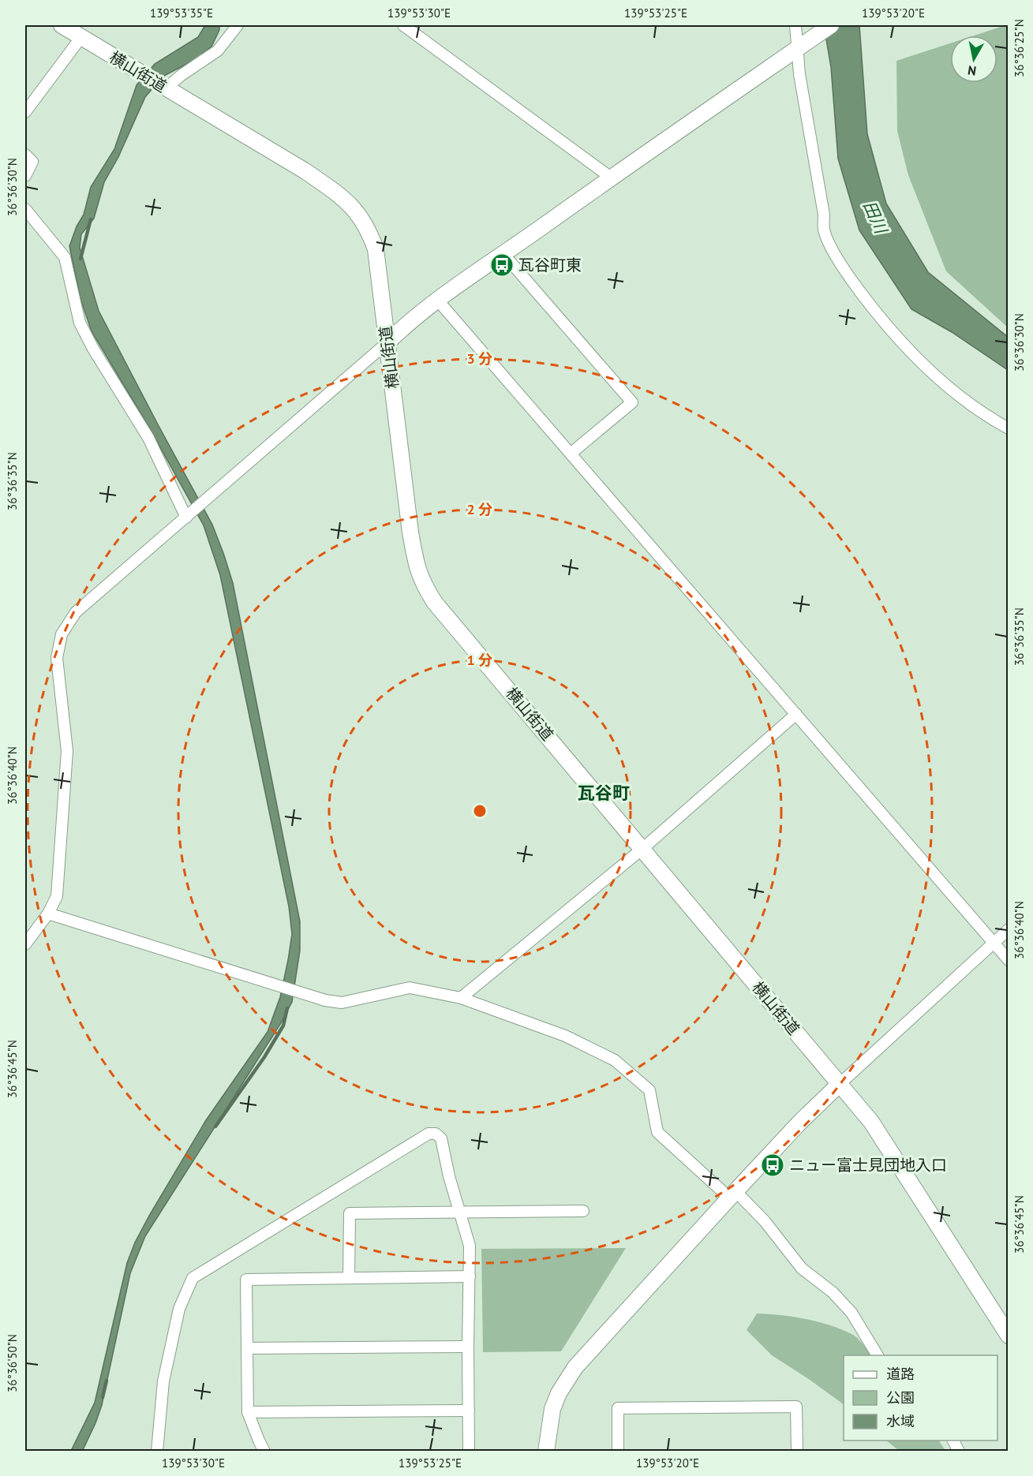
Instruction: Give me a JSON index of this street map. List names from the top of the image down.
{
  "streets": {
    "street": ["横山街道"]
  },
  "districts": ["瓦谷町"],
  "water": ["田川"],
  "places": {
    "bus stop": ["瓦谷町東", "ニュー富士見団地入口"]
  },
  "legend": ["道路", "公園", "水域"],
  "north": "bottom",
  "coordinates": [
    "139°53'35\"E",
    "139°53'30\"E",
    "139°53'25\"E",
    "139°53'20\"E",
    "36°36'25\"N",
    "36°36'30\"N",
    "36°36'35\"N",
    "36°36'40\"N",
    "36°36'45\"N",
    "36°36'50\"N"
  ],
  "rings": ["3 分", "2 分", "1 分"]
}
